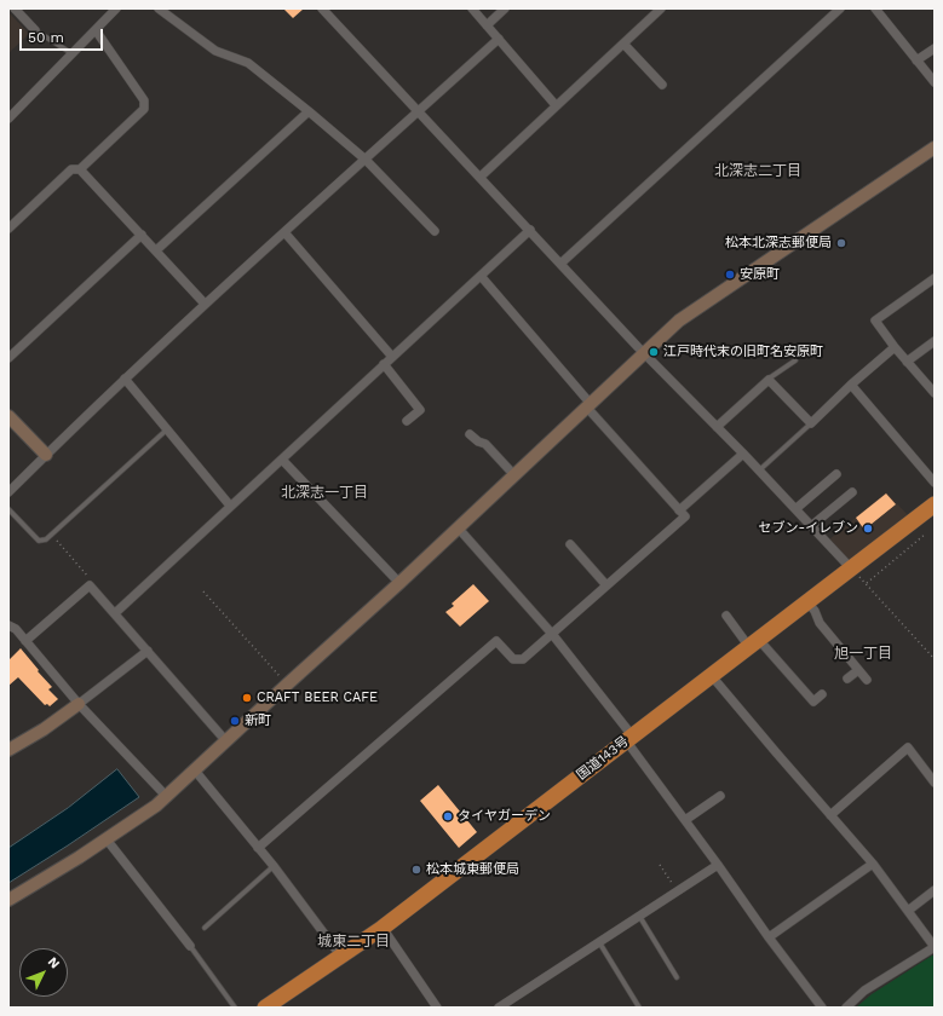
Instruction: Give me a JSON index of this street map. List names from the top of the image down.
{
  "streets": {
    "highway": ["国道143号"]
  },
  "districts": [
    "北深志二丁目",
    "北深志一丁目",
    "旭一丁目",
    "城東二丁目"
  ],
  "places": [
    "松本北深志郵便局",
    "安原町",
    "江戸時代末の旧町名安原町",
    "セブン-イレブン",
    "CRAFT BEER CAFE",
    "新町",
    "タイヤガーデン",
    "松本城東郵便局"
  ],
  "scale_bar": "50 m",
  "north": "top right"
}
